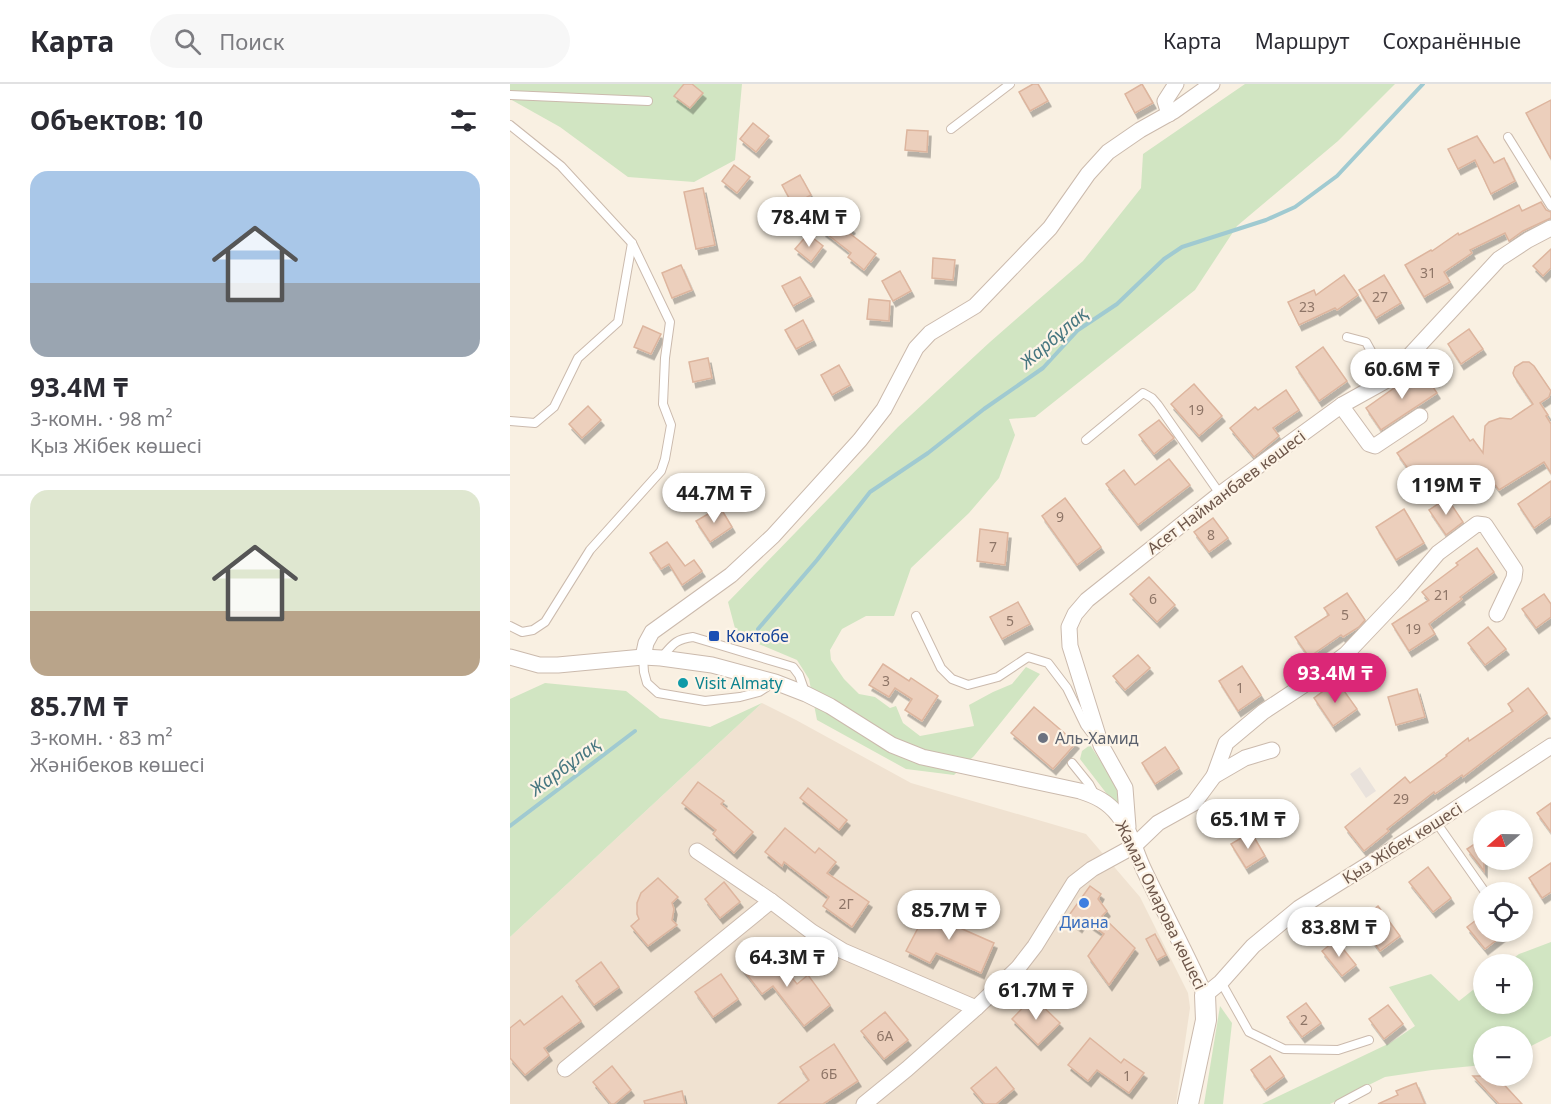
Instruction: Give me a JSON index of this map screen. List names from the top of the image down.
{
  "streets": {
    "street": ["Асет Найманбаев көшесі", "Қыз Жібек көшесі", "Жамал Омарова көшесі"]
  },
  "crossings": [
    ["Асет Найманбаев көшесі", "Жамал Омарова көшесі"],
    ["Қыз Жібек көшесі", "Жамал Омарова көшесі"]
  ],
  "water": ["Жарбұлақ"],
  "places": {
    "transit": ["Коктобе"],
    "other": ["Visit Almaty", "Аль-Хамид", "Диана"]
  },
  "house_numbers": [
    "31",
    "27",
    "23",
    "19",
    "9",
    "8",
    "7",
    "21",
    "6",
    "5",
    "5",
    "19",
    "3",
    "1",
    "29",
    "2Г",
    "2",
    "6А",
    "6Б",
    "1"
  ],
  "north": "left",
  "page": {
    "header": "Карта",
    "search": "Поиск",
    "nav": ["Карта", "Маршрут", "Сохранённые"],
    "heading": "Объектов: 10",
    "list": [
      {
        "name": "93.4M ₸",
        "note": "3-комн. · 98 m² · Қыз Жібек көшесі"
      },
      {
        "name": "85.7M ₸",
        "note": "3-комн. · 83 m² · Жәнібеков көшесі"
      }
    ],
    "price": [
      "78.4M ₸",
      "60.6M ₸",
      "119M ₸",
      "44.7M ₸",
      "93.4M ₸",
      "65.1M ₸",
      "85.7M ₸",
      "83.8M ₸",
      "64.3M ₸",
      "61.7M ₸"
    ],
    "map_buttons": ["+", "−"]
  }
}
